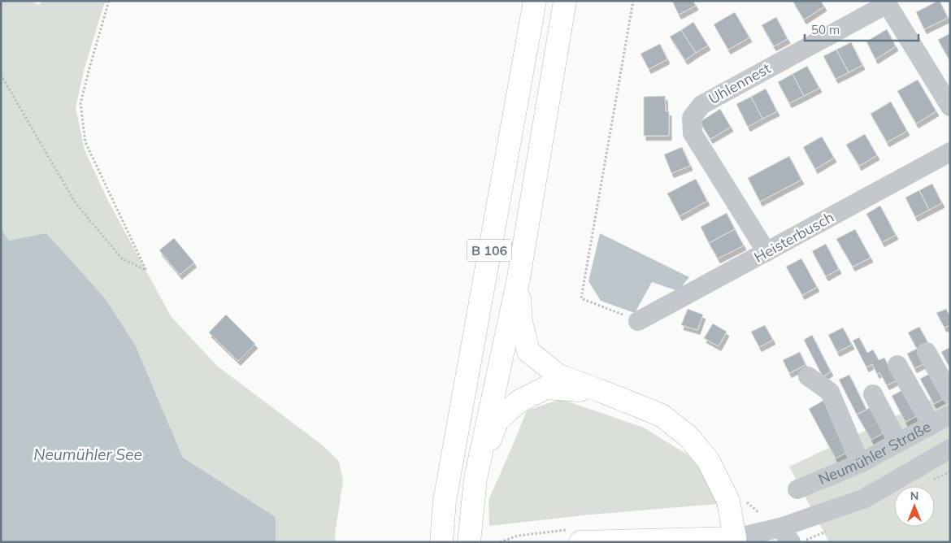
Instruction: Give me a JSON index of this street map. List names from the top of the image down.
{
  "streets": {
    "main road": ["B 106"],
    "street": ["Uhlennest", "Heisterbusch", "Neumühler Straße"]
  },
  "crossings": [
    ["Uhlennest", "Heisterbusch"]
  ],
  "water": ["Neumühler See"],
  "scale_bar": "50 m",
  "north": "top"
}
